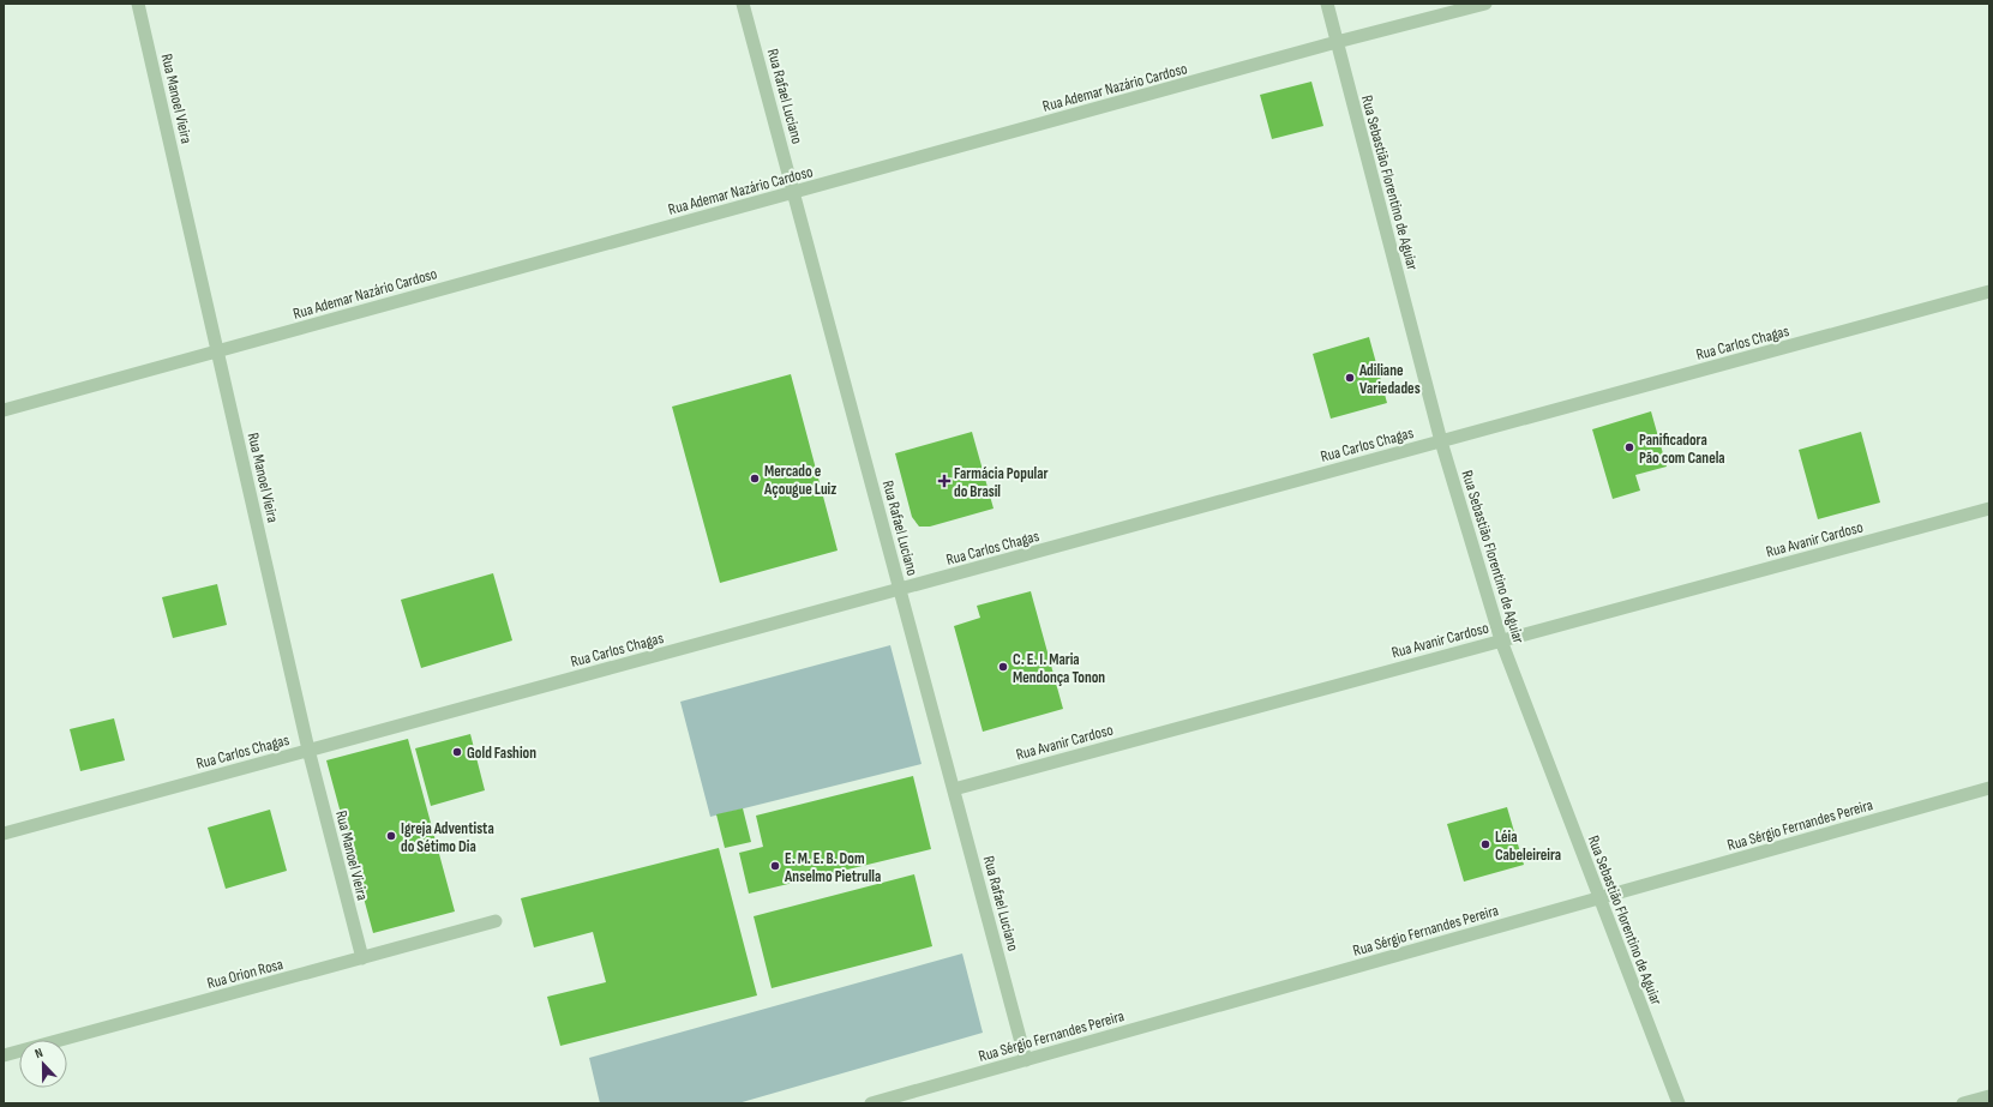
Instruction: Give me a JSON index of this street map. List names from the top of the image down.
{
  "streets": {
    "street": [
      "Rua Ademar Nazário Cardoso",
      "Rua Rafael Luciano",
      "Rua Manoel Vieira",
      "Rua Sebastião Florentino de Aguiar",
      "Rua Carlos Chagas",
      "Rua Avanir Cardoso",
      "Rua Sérgio Fernandes Pereira",
      "Rua Orion Rosa"
    ]
  },
  "crossings": [
    ["Rua Ademar Nazário Cardoso", "Rua Rafael Luciano"],
    ["Rua Ademar Nazário Cardoso", "Rua Manoel Vieira"],
    ["Rua Ademar Nazário Cardoso", "Rua Sebastião Florentino de Aguiar"],
    ["Rua Rafael Luciano", "Rua Carlos Chagas"],
    ["Rua Rafael Luciano", "Rua Avanir Cardoso"],
    ["Rua Rafael Luciano", "Rua Sérgio Fernandes Pereira"],
    ["Rua Manoel Vieira", "Rua Carlos Chagas"],
    ["Rua Manoel Vieira", "Rua Orion Rosa"],
    ["Rua Sebastião Florentino de Aguiar", "Rua Carlos Chagas"],
    ["Rua Sebastião Florentino de Aguiar", "Rua Avanir Cardoso"],
    ["Rua Sebastião Florentino de Aguiar", "Rua Sérgio Fernandes Pereira"]
  ],
  "places": {
    "other": [
      "Adiliane Variedades",
      "Panificadora Pão com Canela",
      "Mercado e Açougue Luiz",
      "C. E. I. Maria Mendonça Tonon",
      "Gold Fashion",
      "Igreja Adventista do Sétimo Dia",
      "Léia Cabeleireira",
      "E. M. E. B. Dom Anselmo Pietrulla"
    ],
    "health": ["Farmácia Popular do Brasil"]
  },
  "north": "top"
}
